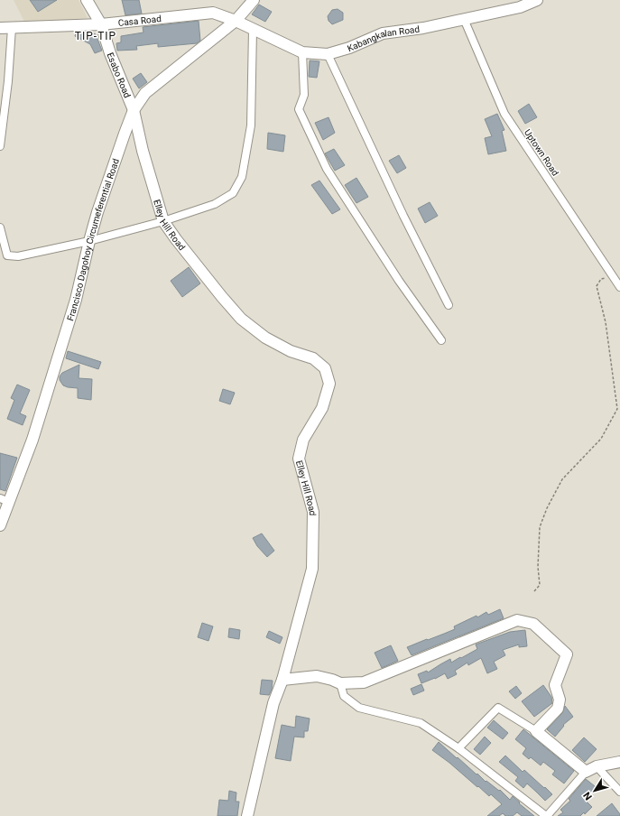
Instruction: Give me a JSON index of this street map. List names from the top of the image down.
{
  "streets": {
    "street": [
      "Casa Road",
      "Kabangkalan Road",
      "Esabo Road",
      "Uptown Road",
      "Elley Hill Road",
      "Francisco Dagohoy Circumeferential Road"
    ]
  },
  "crossings": [
    ["Casa Road", "Kabangkalan Road"],
    ["Casa Road", "Esabo Road"],
    ["Casa Road", "Francisco Dagohoy Circumeferential Road"],
    ["Kabangkalan Road", "Uptown Road"],
    ["Kabangkalan Road", "Francisco Dagohoy Circumeferential Road"],
    ["Esabo Road", "Elley Hill Road"],
    ["Esabo Road", "Francisco Dagohoy Circumeferential Road"],
    ["Elley Hill Road", "Francisco Dagohoy Circumeferential Road"]
  ],
  "districts": ["TIP-TIP"],
  "north": "bottom left"
}
